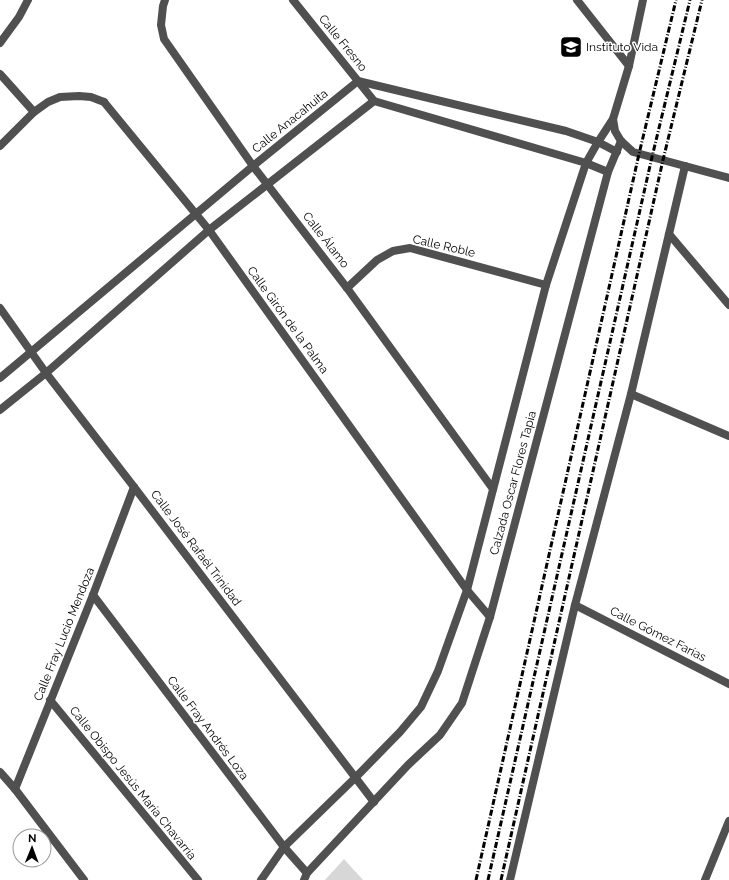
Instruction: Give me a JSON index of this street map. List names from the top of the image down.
{
  "streets": {
    "street": [
      "Calle Fresno",
      "Calle Anacahuita",
      "Calle Álamo",
      "Calle Roble",
      "Calle Girón de la Palma",
      "Calzada Oscar Flores Tapia",
      "Calle José Rafaél Trinidad",
      "Calle Fray Lucio Mendoza",
      "Calle Gómez Farías",
      "Calle Fray Andrés Loza",
      "Calle Obispo Jesús María Chavarría"
    ]
  },
  "crossings": [
    ["Calle Fresno", "Calle Anacahuita"],
    ["Calle Anacahuita", "Calle Álamo"],
    ["Calle Anacahuita", "Calle Girón de la Palma"],
    ["Calle Anacahuita", "Calle José Rafaél Trinidad"],
    ["Calle Álamo", "Calle Roble"],
    ["Calle Álamo", "Calzada Oscar Flores Tapia"],
    ["Calle Roble", "Calzada Oscar Flores Tapia"],
    ["Calle Girón de la Palma", "Calzada Oscar Flores Tapia"],
    ["Calzada Oscar Flores Tapia", "Calle José Rafaél Trinidad"],
    ["Calzada Oscar Flores Tapia", "Calle Fray Andrés Loza"],
    ["Calle José Rafaél Trinidad", "Calle Fray Lucio Mendoza"],
    ["Calle Fray Lucio Mendoza", "Calle Fray Andrés Loza"],
    ["Calle Fray Lucio Mendoza", "Calle Obispo Jesús María Chavarría"]
  ],
  "places": {
    "school or university": ["Instituto Vida"]
  },
  "north": "top"
}
